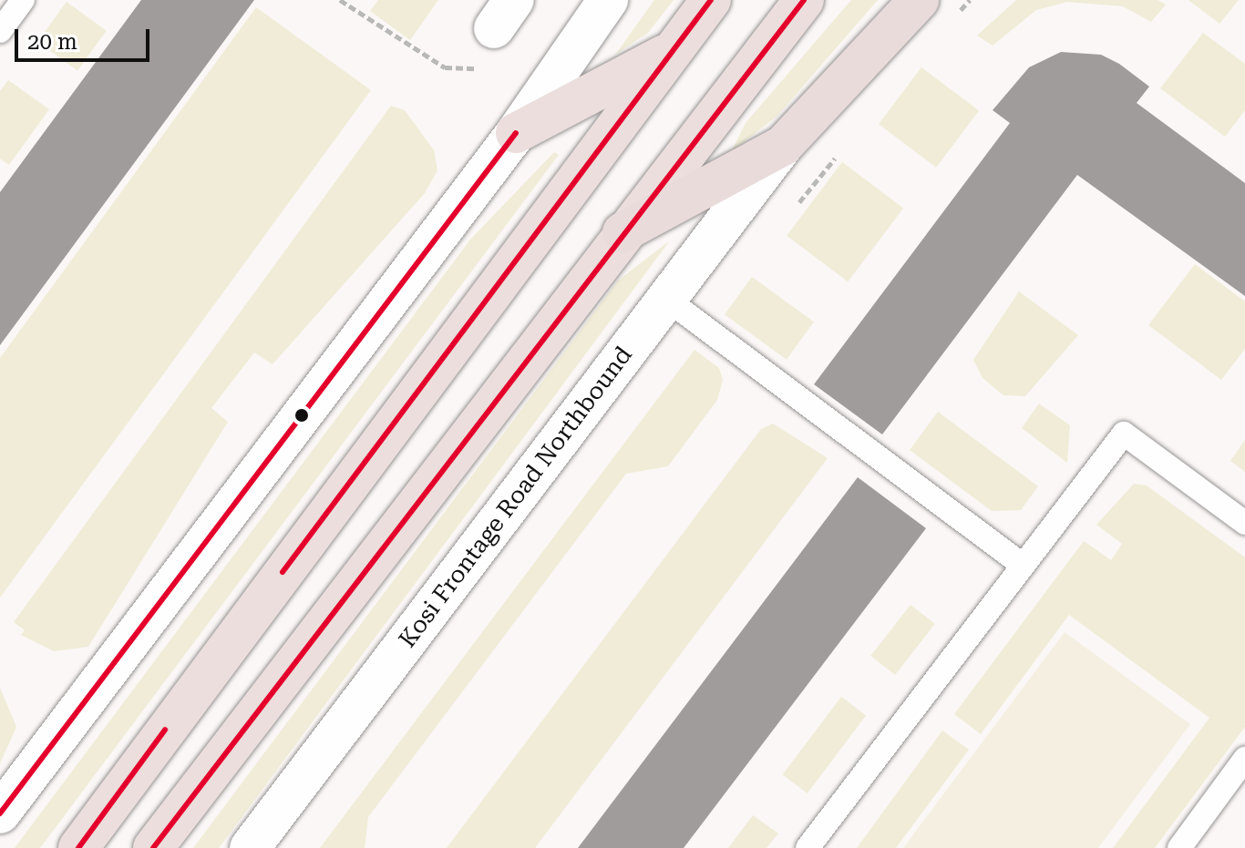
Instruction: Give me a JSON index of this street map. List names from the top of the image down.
{
  "streets": {
    "street": ["Kosi Frontage Road Northbound"]
  },
  "scale_bar": "20 m"
}
